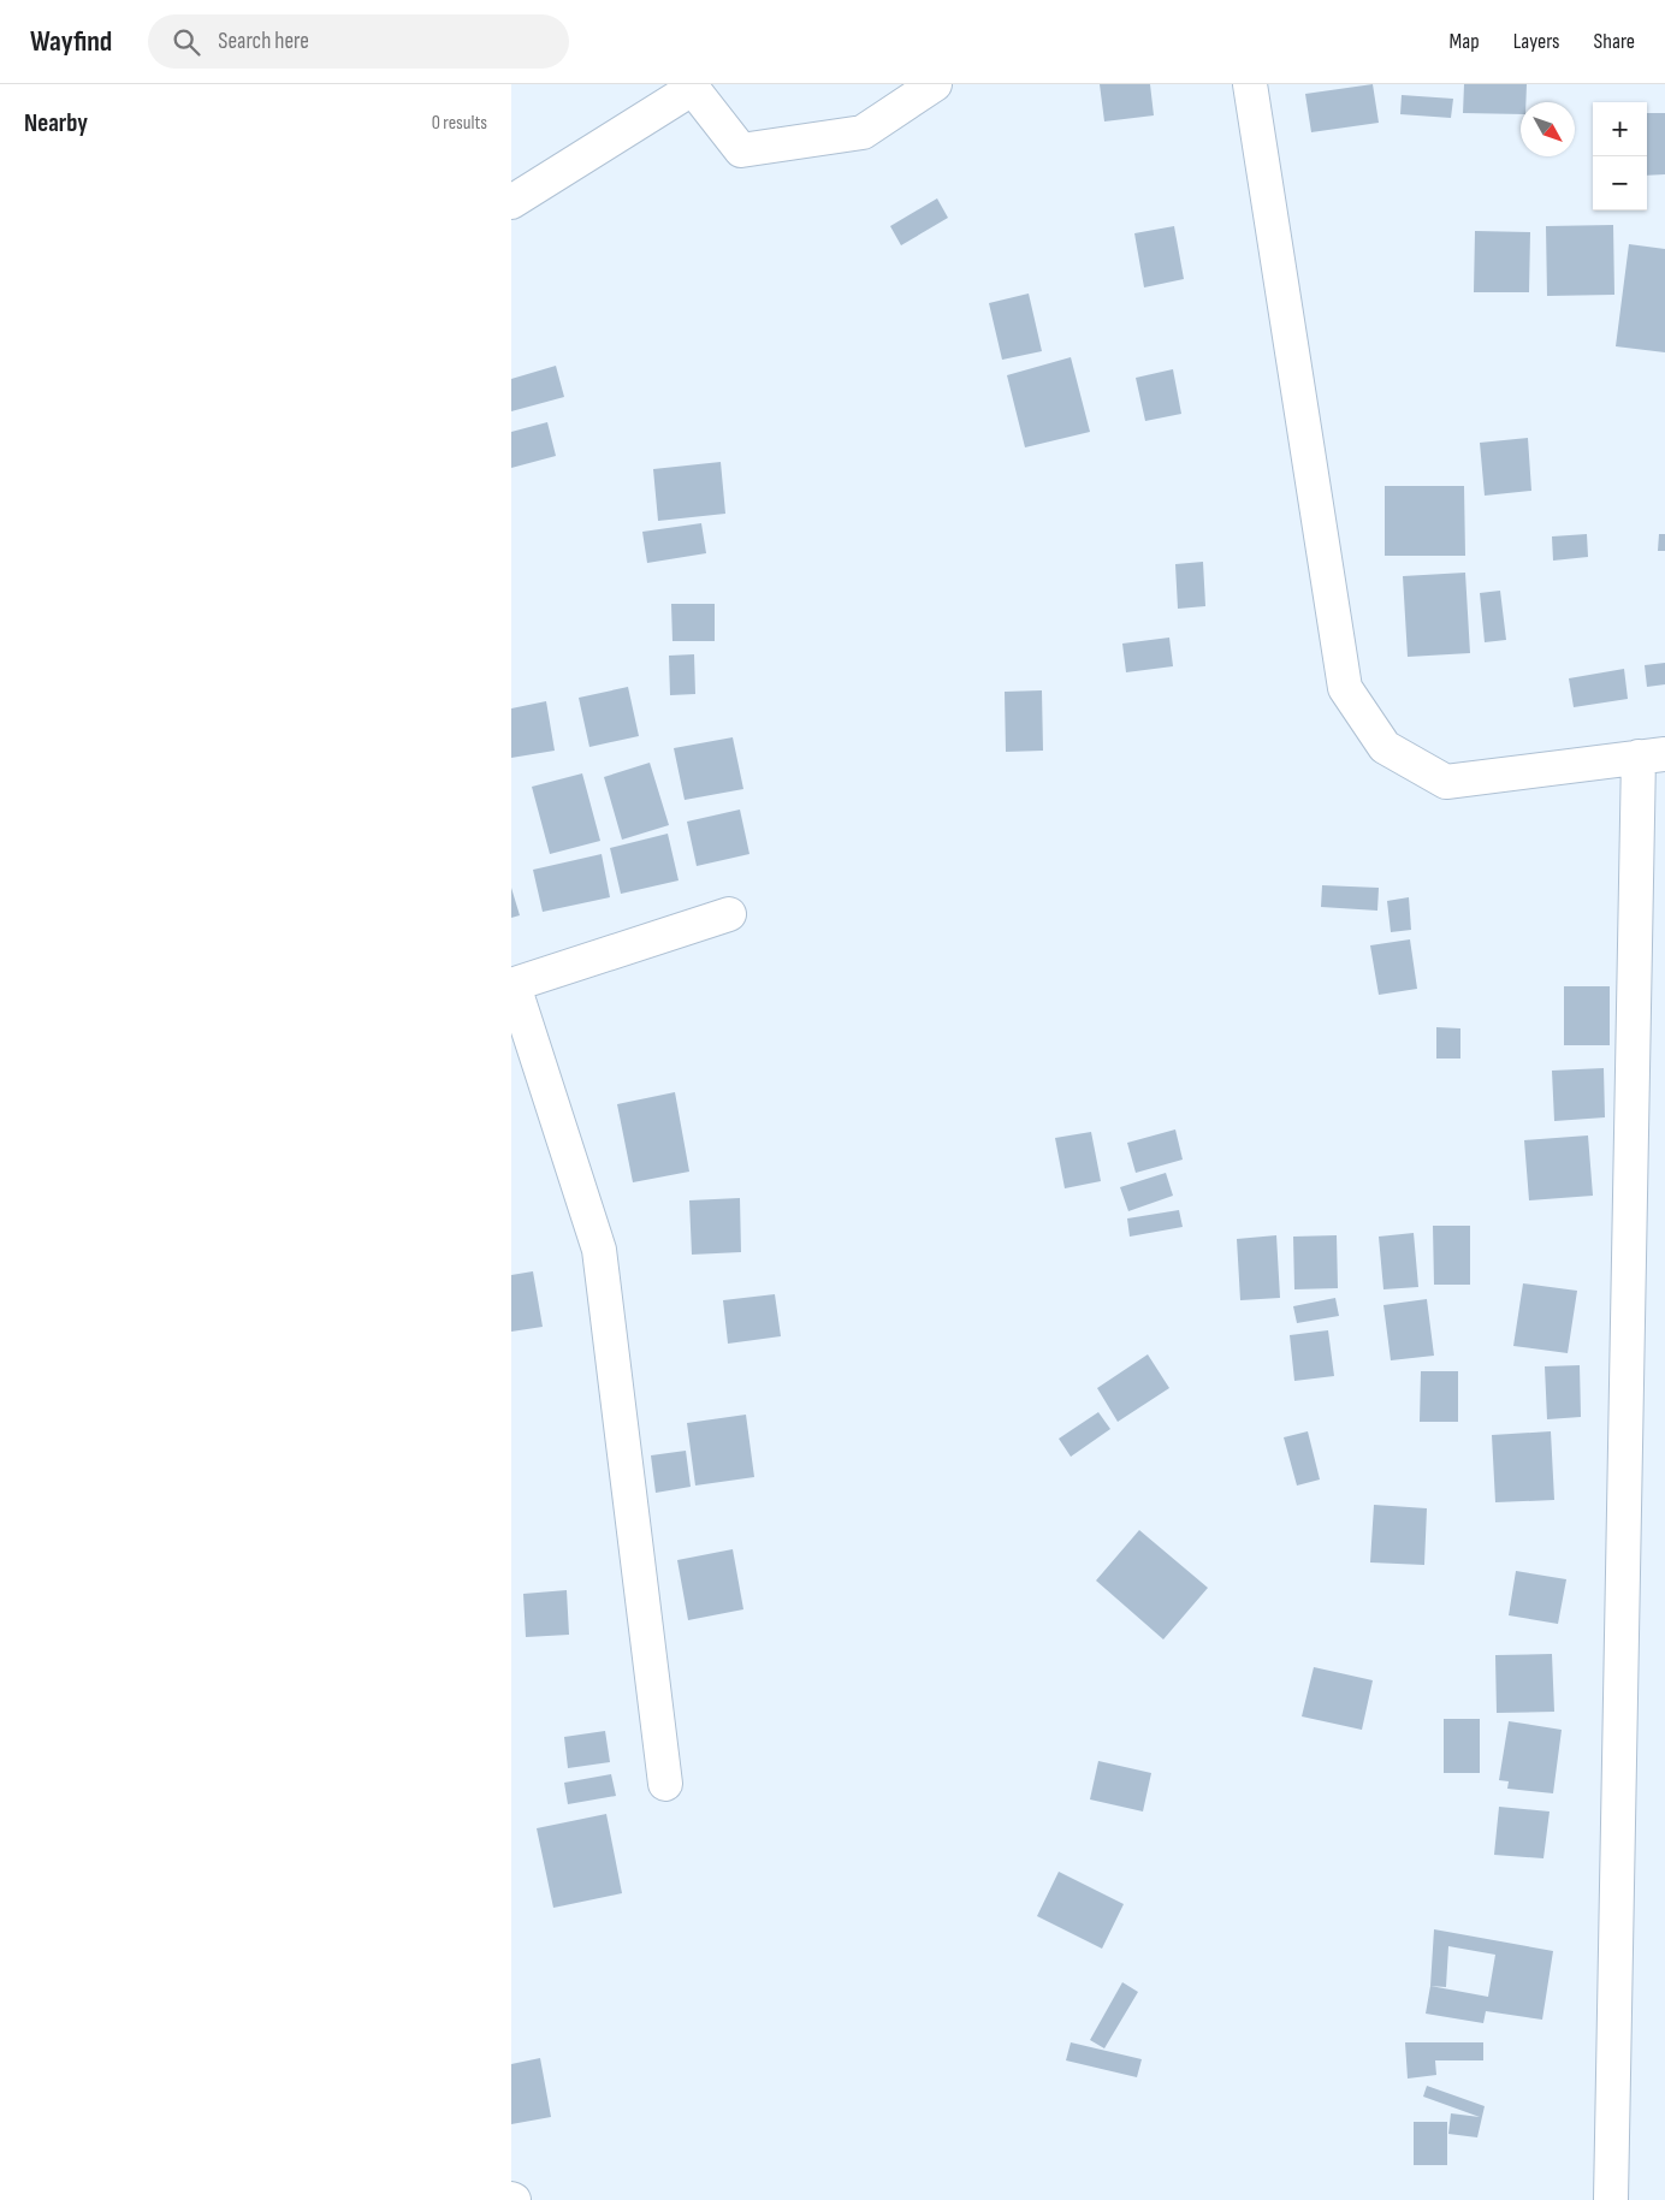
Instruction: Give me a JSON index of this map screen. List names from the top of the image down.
{
  "north": "bottom right",
  "page": {
    "header": "Wayfind",
    "search": "Search here",
    "nav": ["Map", "Layers", "Share"],
    "heading": ["Nearby", "0 results"],
    "map_buttons": ["+", "−"]
  }
}
